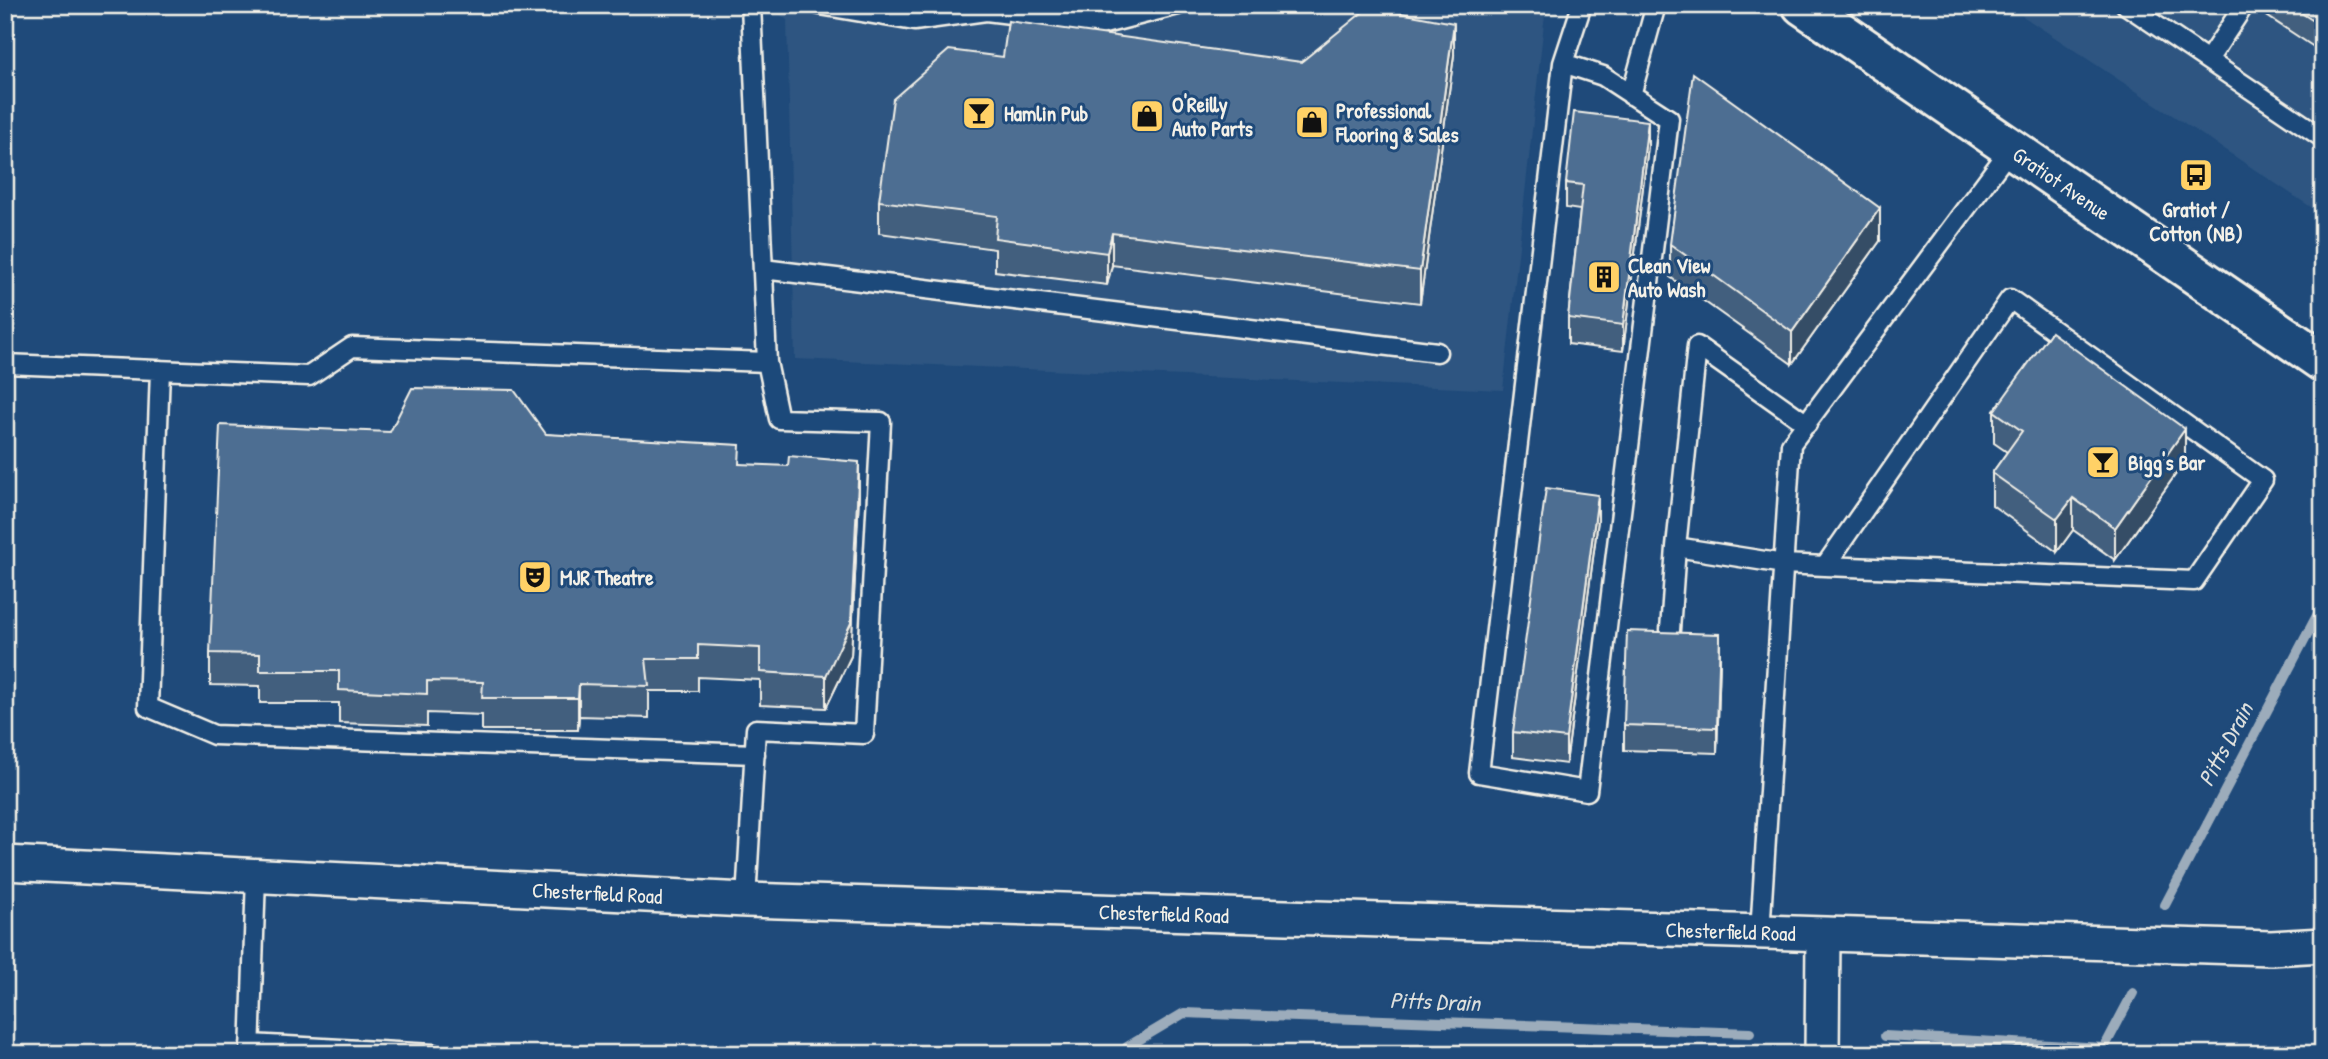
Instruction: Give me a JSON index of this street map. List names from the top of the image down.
{
  "streets": {
    "main road": ["Gratiot Avenue"],
    "street": ["Chesterfield Road"]
  },
  "water": ["Pitts Drain"],
  "places": {
    "bar": ["Hamlin Pub", "Bigg's Bar"],
    "shop": ["O'Reilly Auto Parts", "Professional Flooring & Sales"],
    "bus stop": ["Gratiot / Cotton (NB)"],
    "building": ["Clean View Auto Wash"],
    "theatre": ["MJR Theatre"]
  }
}
